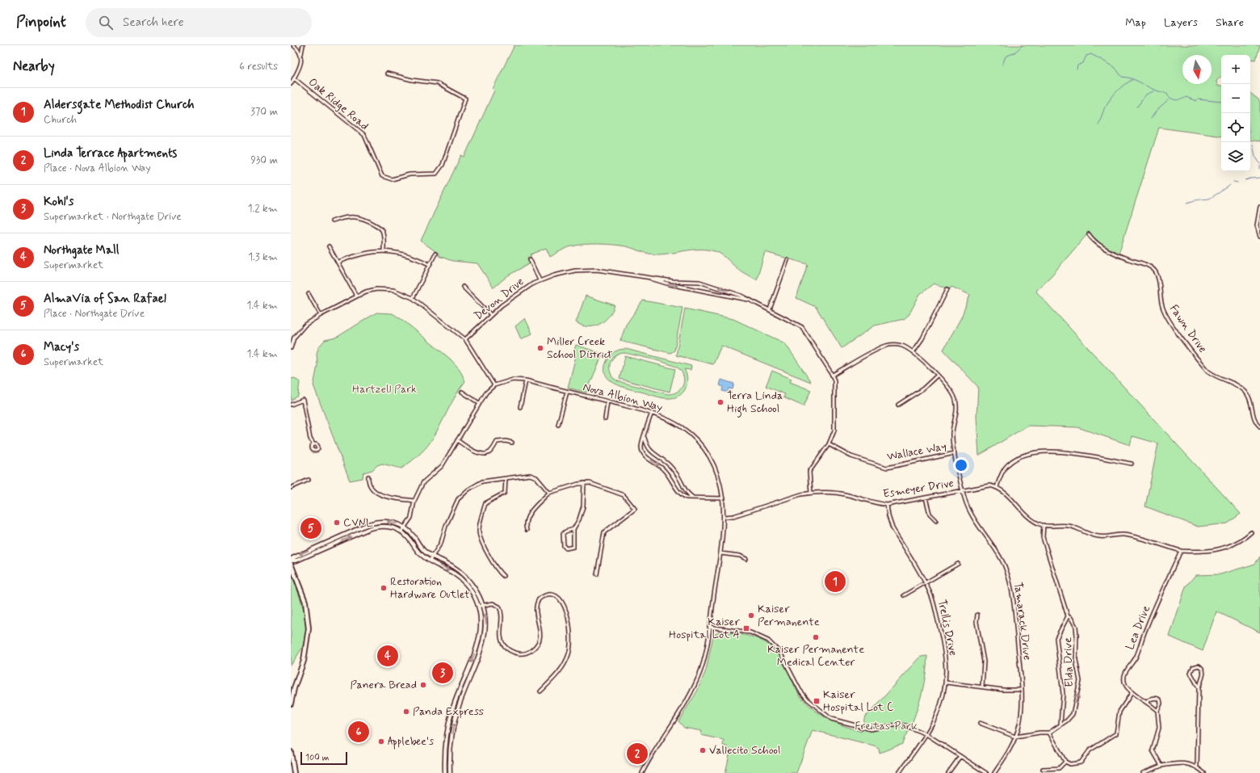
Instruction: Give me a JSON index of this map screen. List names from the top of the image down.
{
  "streets": {
    "street": [
      "Oak Ridge Road",
      "Devon Drive",
      "Fawn Drive",
      "Nova Albion Way",
      "Wallace Way",
      "Esmeyer Drive",
      "Tamarack Drive",
      "Trellis Drive",
      "Lea Drive",
      "Elda Drive"
    ]
  },
  "crossings": [
    ["Devon Drive", "Wallace Way"],
    ["Devon Drive", "Esmeyer Drive"],
    ["Devon Drive", "Tamarack Drive"],
    ["Nova Albion Way", "Esmeyer Drive"],
    ["Wallace Way", "Tamarack Drive"],
    ["Esmeyer Drive", "Tamarack Drive"],
    ["Esmeyer Drive", "Trellis Drive"],
    ["Tamarack Drive", "Elda Drive"]
  ],
  "parks": ["Hartzell Park", "Freitas Park"],
  "places": {
    "other": [
      "Miller Creek School District",
      "Terra Linda High School",
      "CVNL",
      "Restoration Hardware Outlet",
      "Kaiser Permanente",
      "Kaiser Permanente Medical Center",
      "Panera Bread",
      "Panda Express",
      "Applebee's",
      "Vallecito School"
    ],
    "transit": ["Kaiser Hospital Lot A", "Kaiser Hospital Lot C"]
  },
  "scale_bar": "100 m",
  "north": "bottom",
  "page": {
    "header": "Pinpoint",
    "search": "Search here",
    "nav": ["Map", "Layers", "Share"],
    "heading": ["Nearby", "6 results"],
    "map_buttons": ["+", "−"],
    "list": [
      {
        "mark": "1",
        "name": "Aldersgate Methodist Church",
        "note": "Church",
        "value": "370 m"
      },
      {
        "mark": "2",
        "name": "Linda Terrace Apartments",
        "note": "Place · Nova Albion Way",
        "value": "930 m"
      },
      {
        "mark": "3",
        "name": "Kohl's",
        "note": "Supermarket · Northgate Drive",
        "value": "1.2 km"
      },
      {
        "mark": "4",
        "name": "Northgate Mall",
        "note": "Supermarket",
        "value": "1.3 km"
      },
      {
        "mark": "5",
        "name": "AlmaVia of San Rafael",
        "note": "Place · Northgate Drive",
        "value": "1.4 km"
      },
      {
        "mark": "6",
        "name": "Macy's",
        "note": "Supermarket",
        "value": "1.4 km"
      }
    ],
    "pins": [
      "5",
      "1",
      "4",
      "3",
      "6",
      "2"
    ],
    "scale": "100 m"
  }
}
